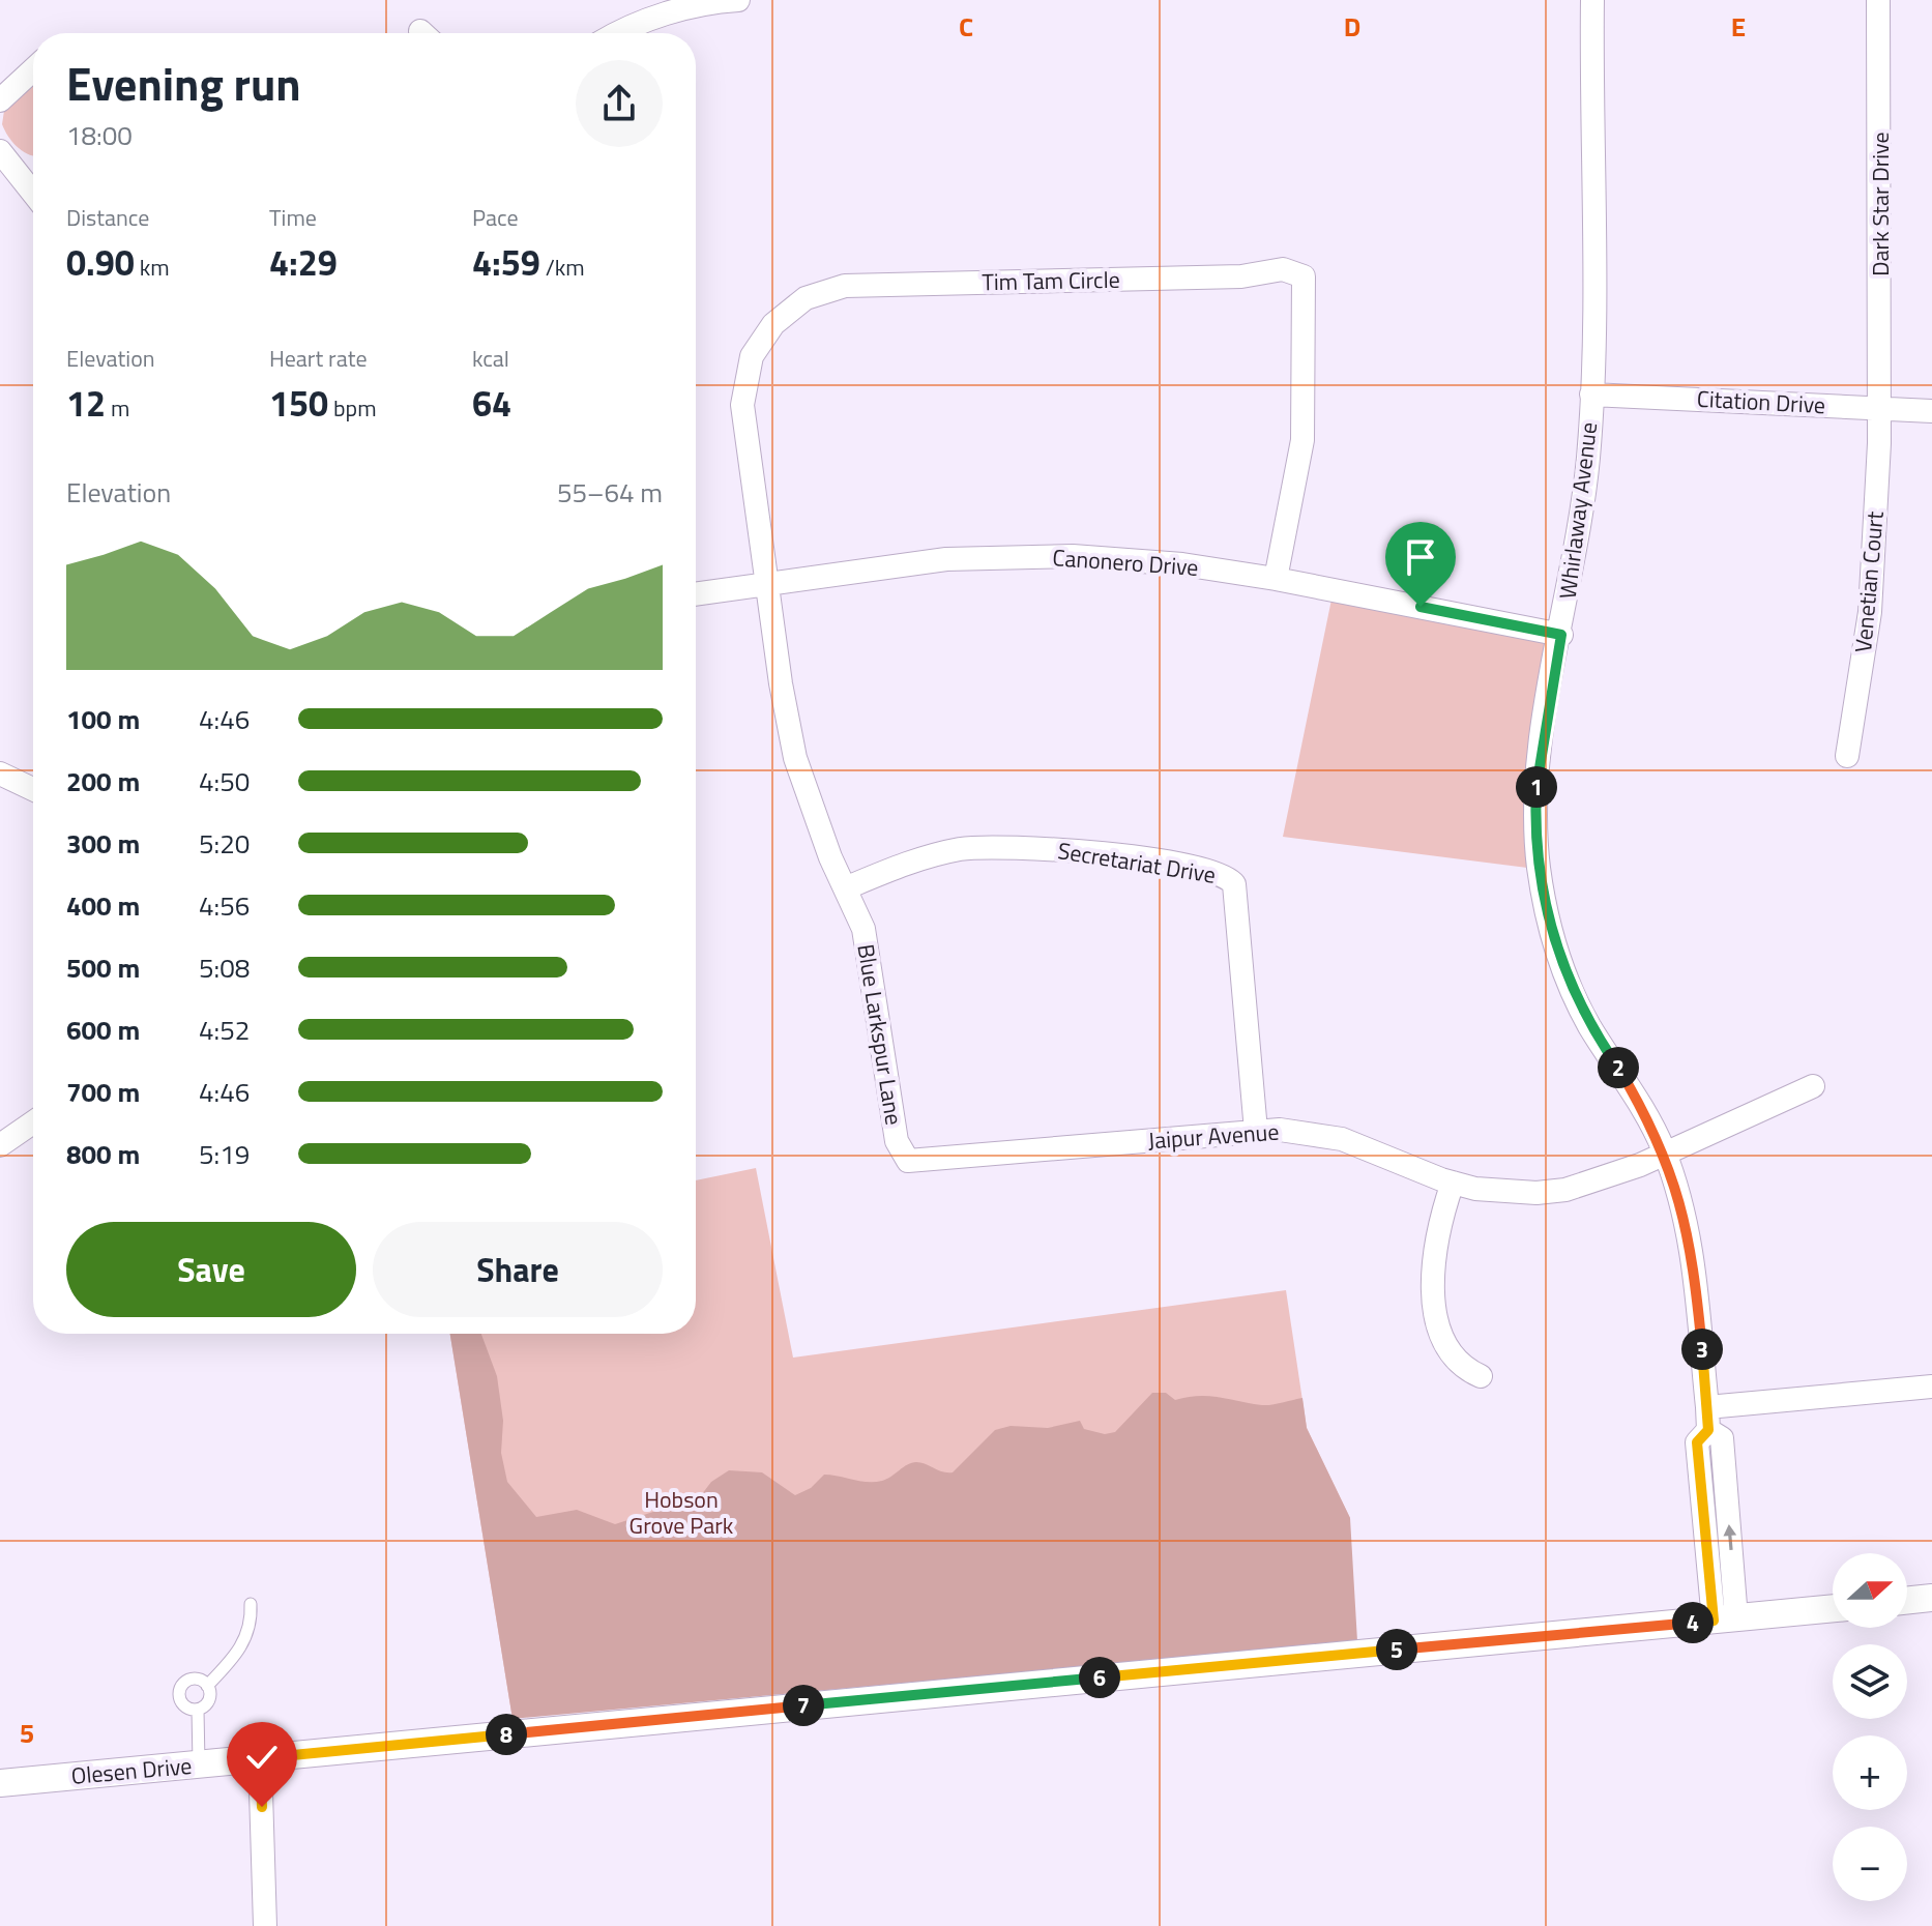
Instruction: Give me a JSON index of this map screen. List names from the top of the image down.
{
  "streets": {
    "street": [
      "Dark Star Drive",
      "Tim Tam Circle",
      "Citation Drive",
      "Whirlaway Avenue",
      "Canonero Drive",
      "Venetian Court",
      "Secretariat Drive",
      "Blue Larkspur Lane",
      "Jaipur Avenue",
      "Olesen Drive"
    ]
  },
  "crossings": [
    ["Dark Star Drive", "Citation Drive"],
    ["Dark Star Drive", "Venetian Court"],
    ["Tim Tam Circle", "Canonero Drive"],
    ["Tim Tam Circle", "Blue Larkspur Lane"],
    ["Citation Drive", "Whirlaway Avenue"],
    ["Citation Drive", "Venetian Court"],
    ["Whirlaway Avenue", "Canonero Drive"],
    ["Whirlaway Avenue", "Jaipur Avenue"],
    ["Whirlaway Avenue", "Olesen Drive"],
    ["Canonero Drive", "Blue Larkspur Lane"],
    ["Secretariat Drive", "Blue Larkspur Lane"],
    ["Secretariat Drive", "Jaipur Avenue"],
    ["Blue Larkspur Lane", "Jaipur Avenue"]
  ],
  "parks": ["Hobson Grove Park"],
  "north": "right",
  "page": {
    "heading": ["Evening run", "18:00"],
    "stats": [
      ["Distance", "0.90 km"],
      ["Time", "4:29"],
      ["Pace", "4:59 /km"],
      ["Elevation", "12 m"],
      ["Heart rate", "150 bpm"],
      ["kcal", "64"]
    ],
    "chart": ["Elevation", "55–64 m"],
    "list": [
      {
        "name": "100 m",
        "note": "4:46"
      },
      {
        "name": "200 m",
        "note": "4:50"
      },
      {
        "name": "300 m",
        "note": "5:20"
      },
      {
        "name": "400 m",
        "note": "4:56"
      },
      {
        "name": "500 m",
        "note": "5:08"
      },
      {
        "name": "600 m",
        "note": "4:52"
      },
      {
        "name": "700 m",
        "note": "4:46"
      },
      {
        "name": "800 m",
        "note": "5:19"
      }
    ],
    "pins": [
      "1",
      "2",
      "3",
      "4",
      "5",
      "6",
      "7",
      "8"
    ],
    "buttons": ["Save", "Share"],
    "map_buttons": ["+", "−"]
  },
  "grid": {
    "columns": ["C", "D", "E"],
    "rows": ["5"]
  }
}
